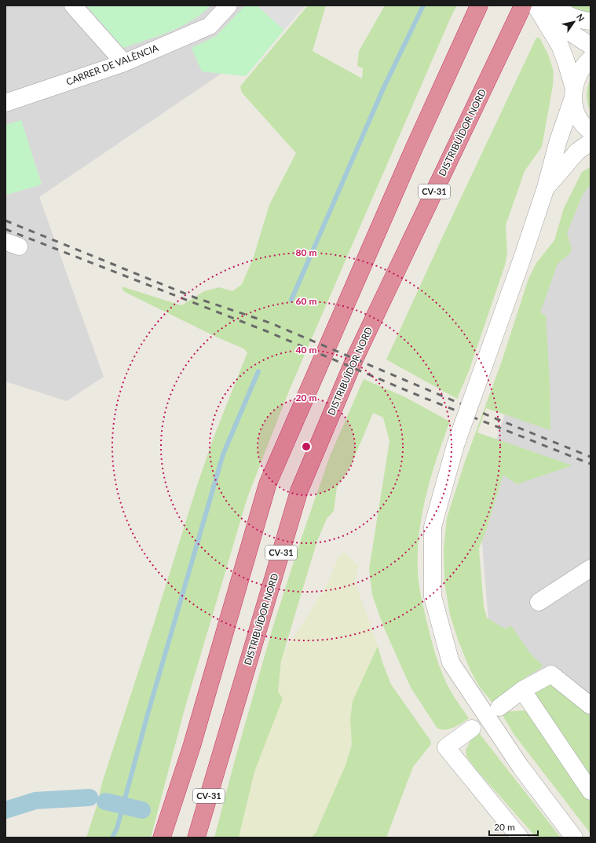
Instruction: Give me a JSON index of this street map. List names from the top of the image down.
{
  "streets": {
    "highway": ["DISTRIBUÏDOR NORD", "CV-31"],
    "street": ["CARRER DE VALÈNCIA"]
  },
  "crossings": [
    ["DISTRIBUÏDOR NORD", "CV-31"]
  ],
  "scale_bar": "20 m",
  "north": "top right",
  "rings": [
    "80 m",
    "60 m",
    "40 m",
    "20 m"
  ]
}
